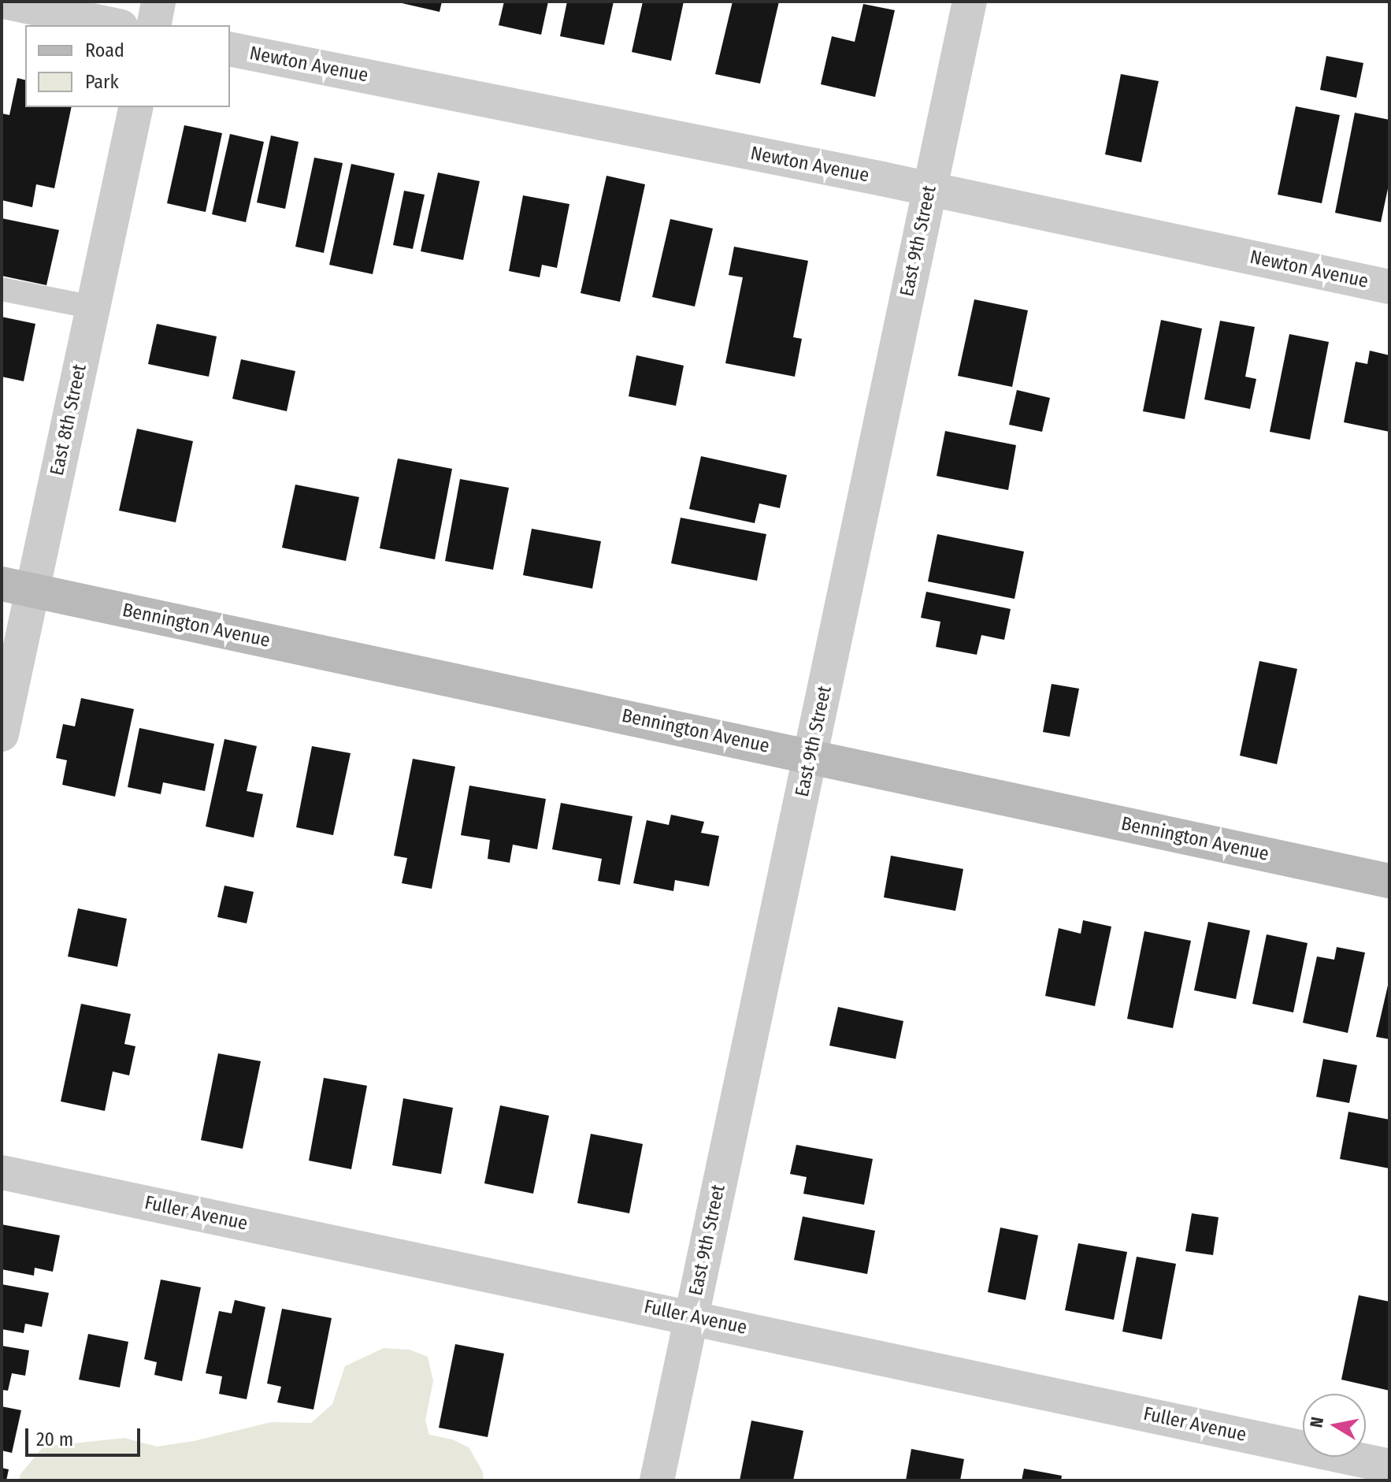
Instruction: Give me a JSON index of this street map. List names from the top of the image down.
{
  "streets": {
    "street": [
      "Newton Avenue",
      "East 9th Street",
      "East 8th Street",
      "Bennington Avenue",
      "Fuller Avenue"
    ]
  },
  "crossings": [
    ["Newton Avenue", "East 9th Street"],
    ["East 9th Street", "Bennington Avenue"],
    ["East 9th Street", "Fuller Avenue"],
    ["East 8th Street", "Bennington Avenue"]
  ],
  "legend": ["Road", "Park"],
  "scale_bar": "20 m",
  "north": "left"
}
